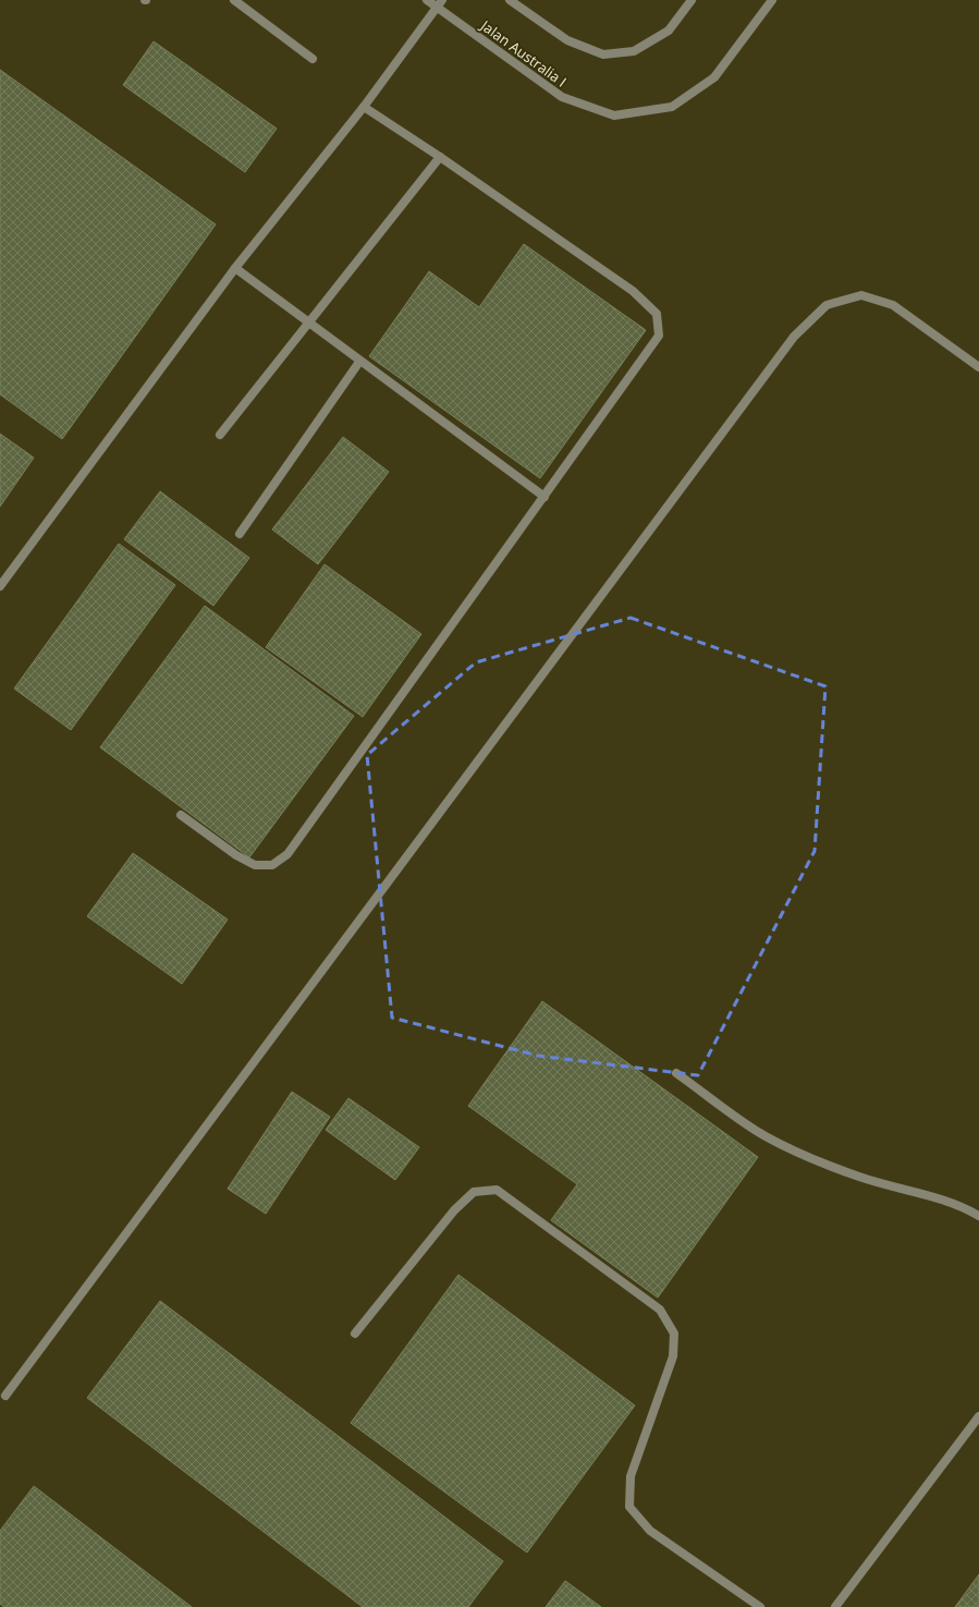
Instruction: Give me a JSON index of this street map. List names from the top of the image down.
{
  "streets": {
    "lane": ["Jalan Australia I"]
  }
}
